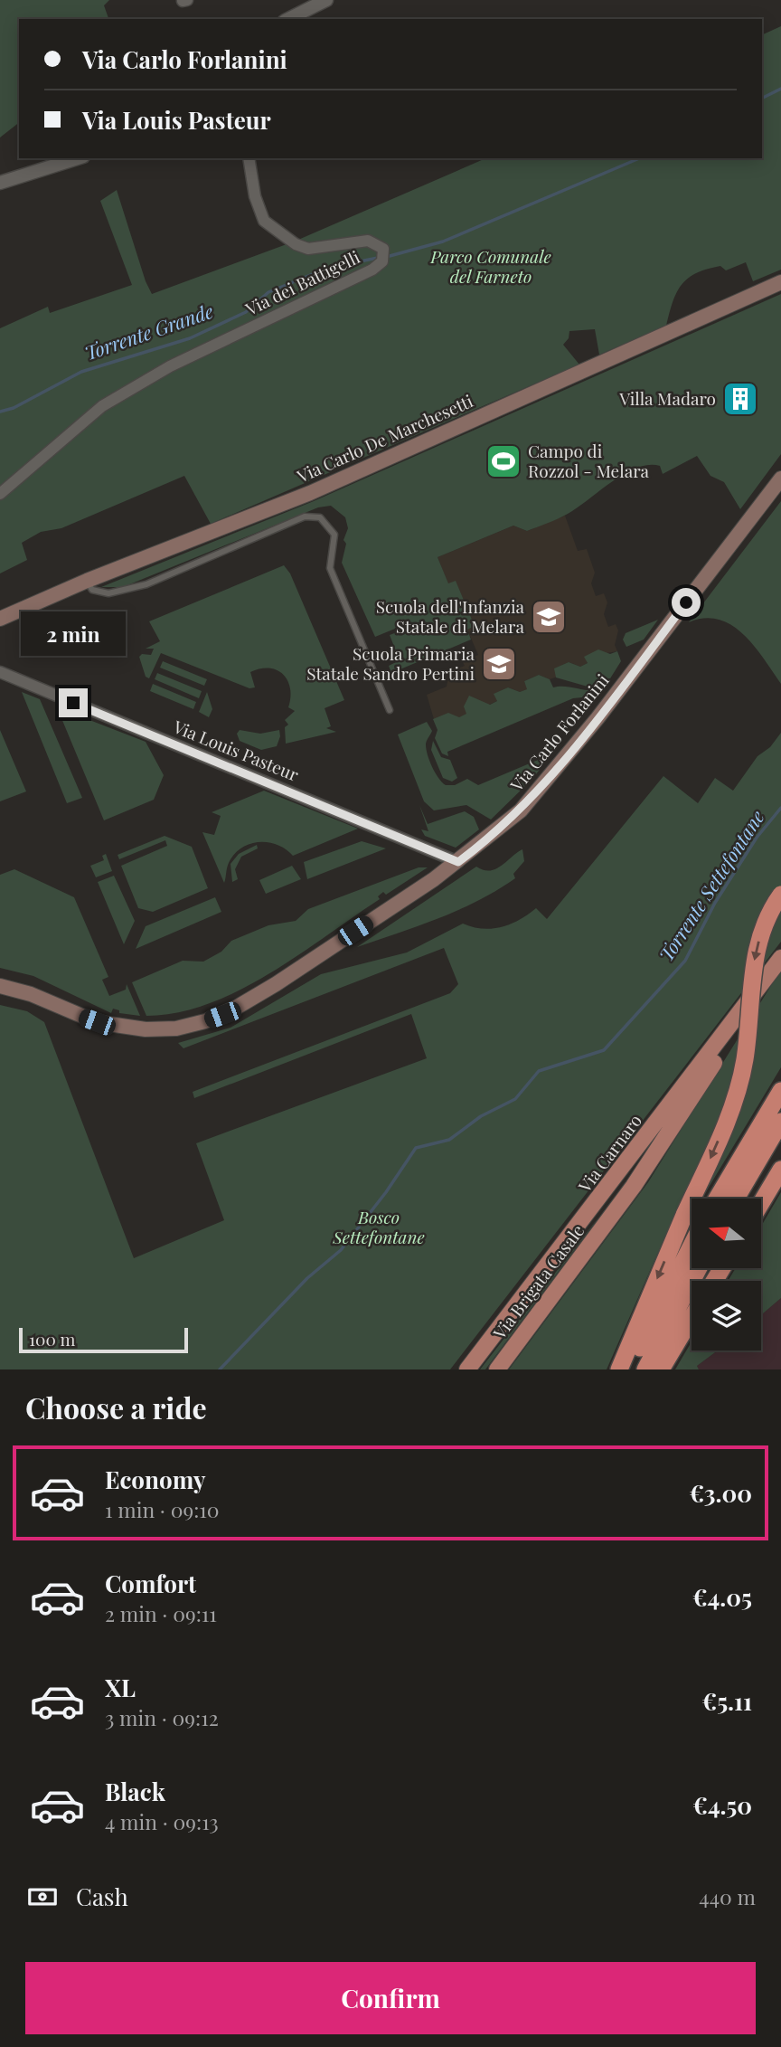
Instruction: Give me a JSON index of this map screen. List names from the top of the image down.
{
  "streets": {
    "main road": [
      "Via Carlo De Marchesetti",
      "Via Carlo Forlanini",
      "Via Carnaro",
      "Via Brigata Casale"
    ],
    "street": ["Via dei Battigelli", "Via Louis Pasteur"]
  },
  "crossings": [
    ["Via Carlo Forlanini", "Via Louis Pasteur"],
    ["Via Carnaro", "Via Brigata Casale"]
  ],
  "water": ["Torrente Grande", "Torrente Settefontane"],
  "parks": ["Parco Comunale del Farneto", "Bosco Settefontane"],
  "places": {
    "building": ["Villa Madaro"],
    "sports": ["Campo di Rozzol - Melara"],
    "school or university": ["Scuola dell'Infanzia Statale di Melara", "Scuola Primaria Statale Sandro Pertini"]
  },
  "scale_bar": "100 m",
  "north": "left",
  "page": {
    "banner": ["Via Carlo Forlanini", "Via Louis Pasteur"],
    "bubble": "2 min",
    "scale": "100 m",
    "heading": "Choose a ride",
    "list": [
      {
        "name": "Economy",
        "note": "1 min · 09:10",
        "value": "€3.00"
      },
      {
        "name": "Comfort",
        "note": "2 min · 09:11",
        "value": "€4.05"
      },
      {
        "name": "XL",
        "note": "3 min · 09:12",
        "value": "€5.11"
      },
      {
        "name": "Black",
        "note": "4 min · 09:13",
        "value": "€4.50"
      }
    ],
    "pay": ["Cash", "440 m"],
    "buttons": "Confirm"
  }
}
